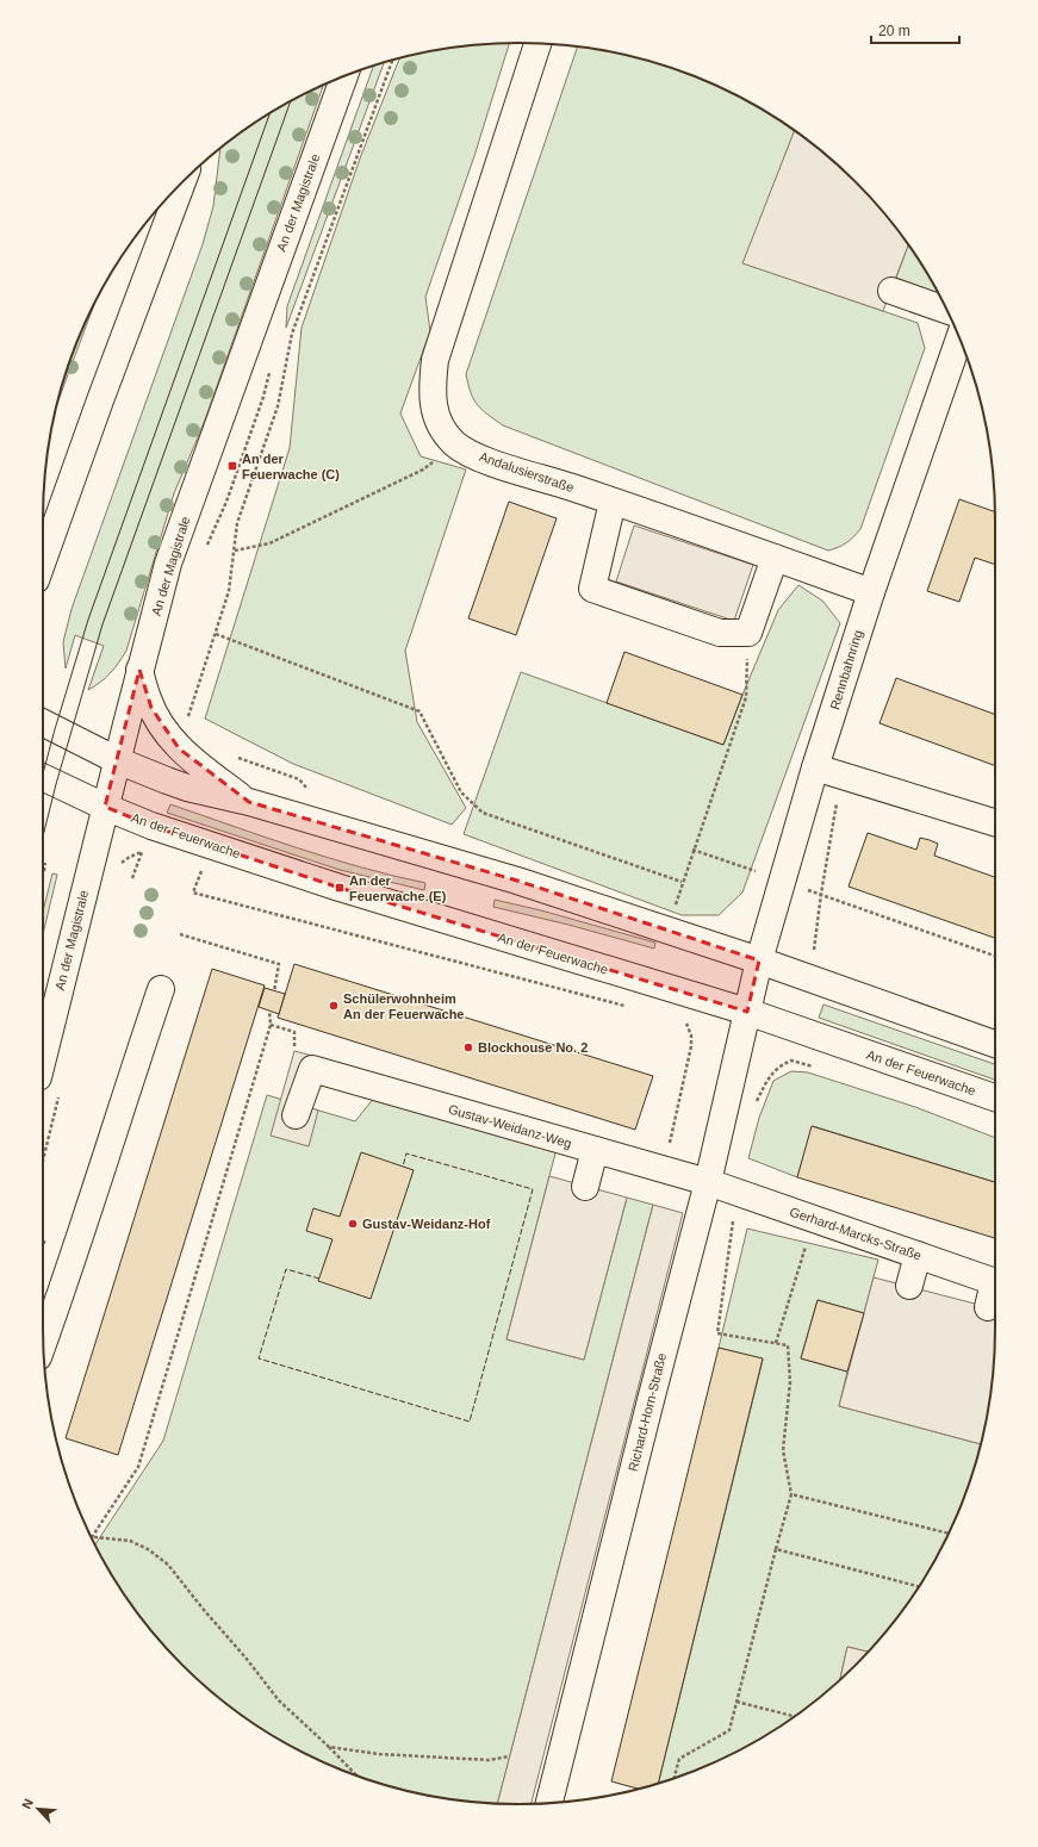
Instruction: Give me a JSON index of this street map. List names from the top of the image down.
{
  "streets": {
    "street": [
      "An der Magistrale",
      "Andalusierstraße",
      "Rennbahnring",
      "An der Feuerwache",
      "Gustav-Weidanz-Weg",
      "Gerhard-Marcks-Straße",
      "Richard-Horn-Straße"
    ]
  },
  "crossings": [
    ["An der Magistrale", "An der Feuerwache"],
    ["Andalusierstraße", "Rennbahnring"],
    ["Rennbahnring", "An der Feuerwache"],
    ["Rennbahnring", "Richard-Horn-Straße"],
    ["An der Feuerwache", "Richard-Horn-Straße"],
    ["Gustav-Weidanz-Weg", "Gerhard-Marcks-Straße"],
    ["Gustav-Weidanz-Weg", "Richard-Horn-Straße"],
    ["Gerhard-Marcks-Straße", "Richard-Horn-Straße"]
  ],
  "places": {
    "transit": ["An der Feuerwache (C)", "An der Feuerwache (E)"],
    "other": ["Schülerwohnheim An der Feuerwache", "Blockhouse No. 2", "Gustav-Weidanz-Hof"]
  },
  "scale_bar": "20 m",
  "north": "top left"
}
